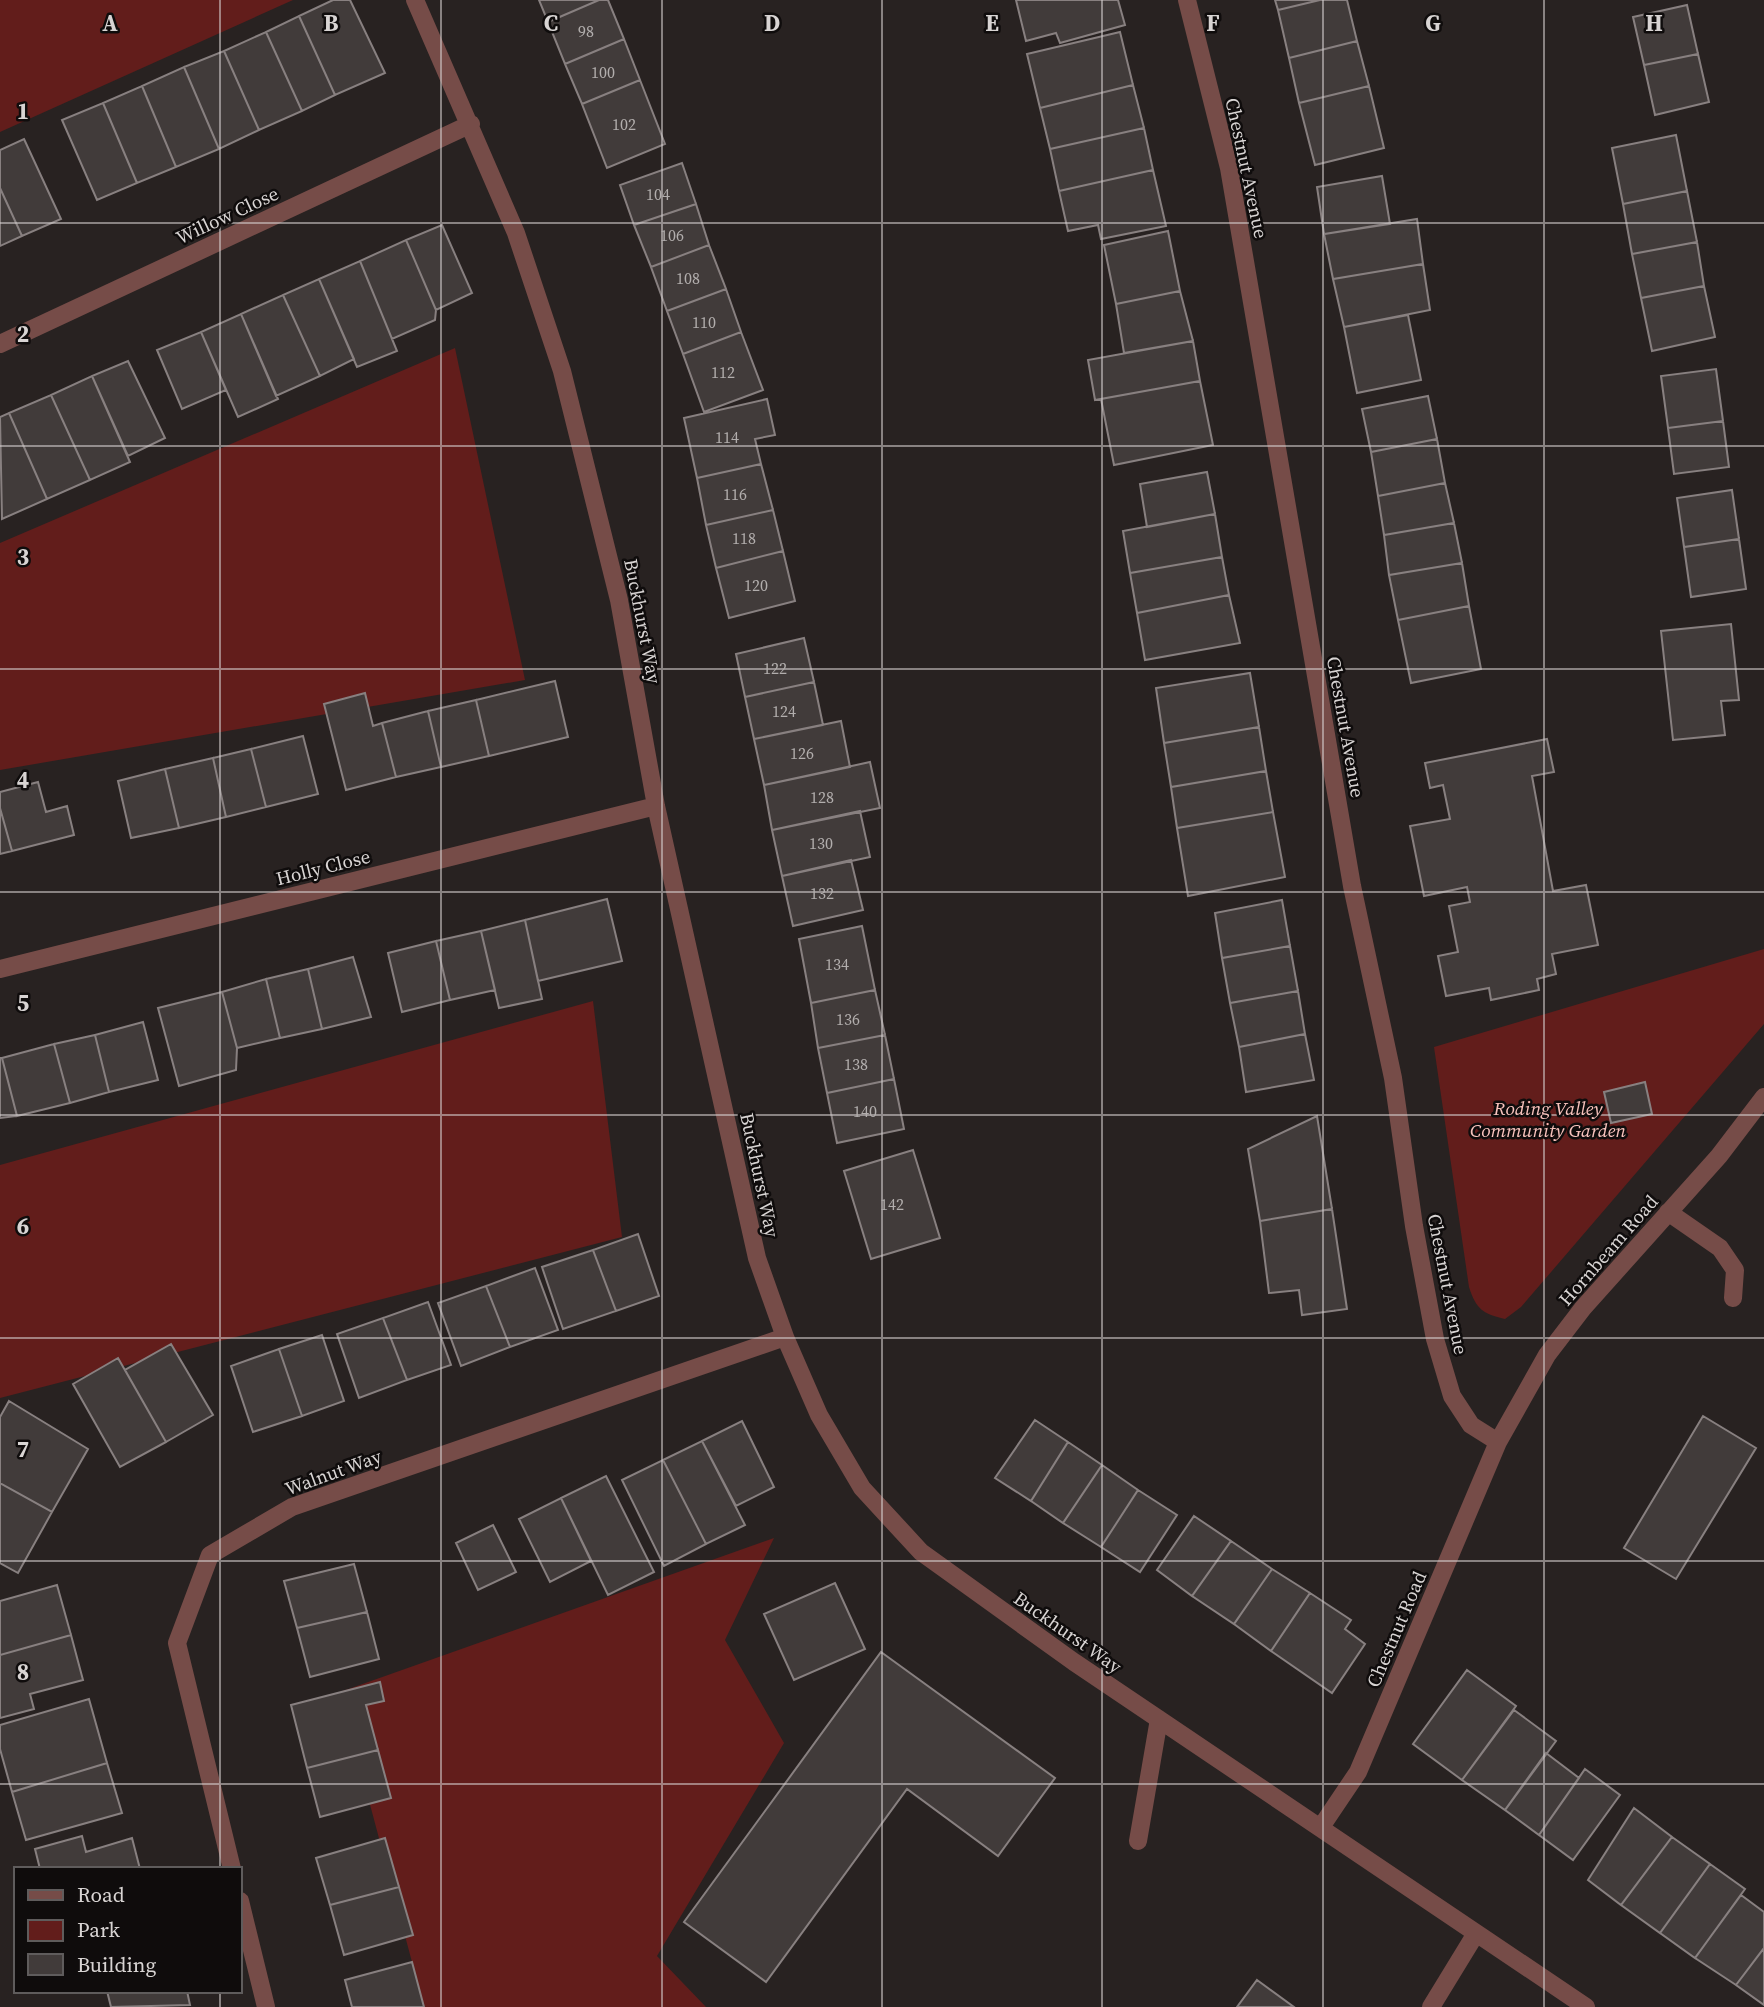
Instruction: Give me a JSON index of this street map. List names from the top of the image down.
{
  "streets": {
    "street": [
      "Chestnut Avenue",
      "Willow Close",
      "Buckhurst Way",
      "Holly Close",
      "Hornbeam Road",
      "Walnut Way",
      "Chestnut Road"
    ]
  },
  "crossings": [
    ["Chestnut Avenue", "Hornbeam Road"],
    ["Chestnut Avenue", "Chestnut Road"],
    ["Willow Close", "Buckhurst Way"],
    ["Buckhurst Way", "Holly Close"],
    ["Buckhurst Way", "Walnut Way"],
    ["Buckhurst Way", "Chestnut Road"],
    ["Hornbeam Road", "Chestnut Road"]
  ],
  "parks": ["Roding Valley Community Garden"],
  "house_numbers": [
    "98",
    "100",
    "102",
    "104",
    "106",
    "108",
    "110",
    "112",
    "114",
    "116",
    "118",
    "120",
    "122",
    "124",
    "126",
    "128",
    "130",
    "132",
    "134",
    "136",
    "138",
    "140",
    "142"
  ],
  "legend": ["Road", "Park", "Building"],
  "grid": {
    "columns": [
      "A",
      "B",
      "C",
      "D",
      "E",
      "F",
      "G",
      "H"
    ],
    "rows": [
      "1",
      "2",
      "3",
      "4",
      "5",
      "6",
      "7",
      "8"
    ]
  }
}
